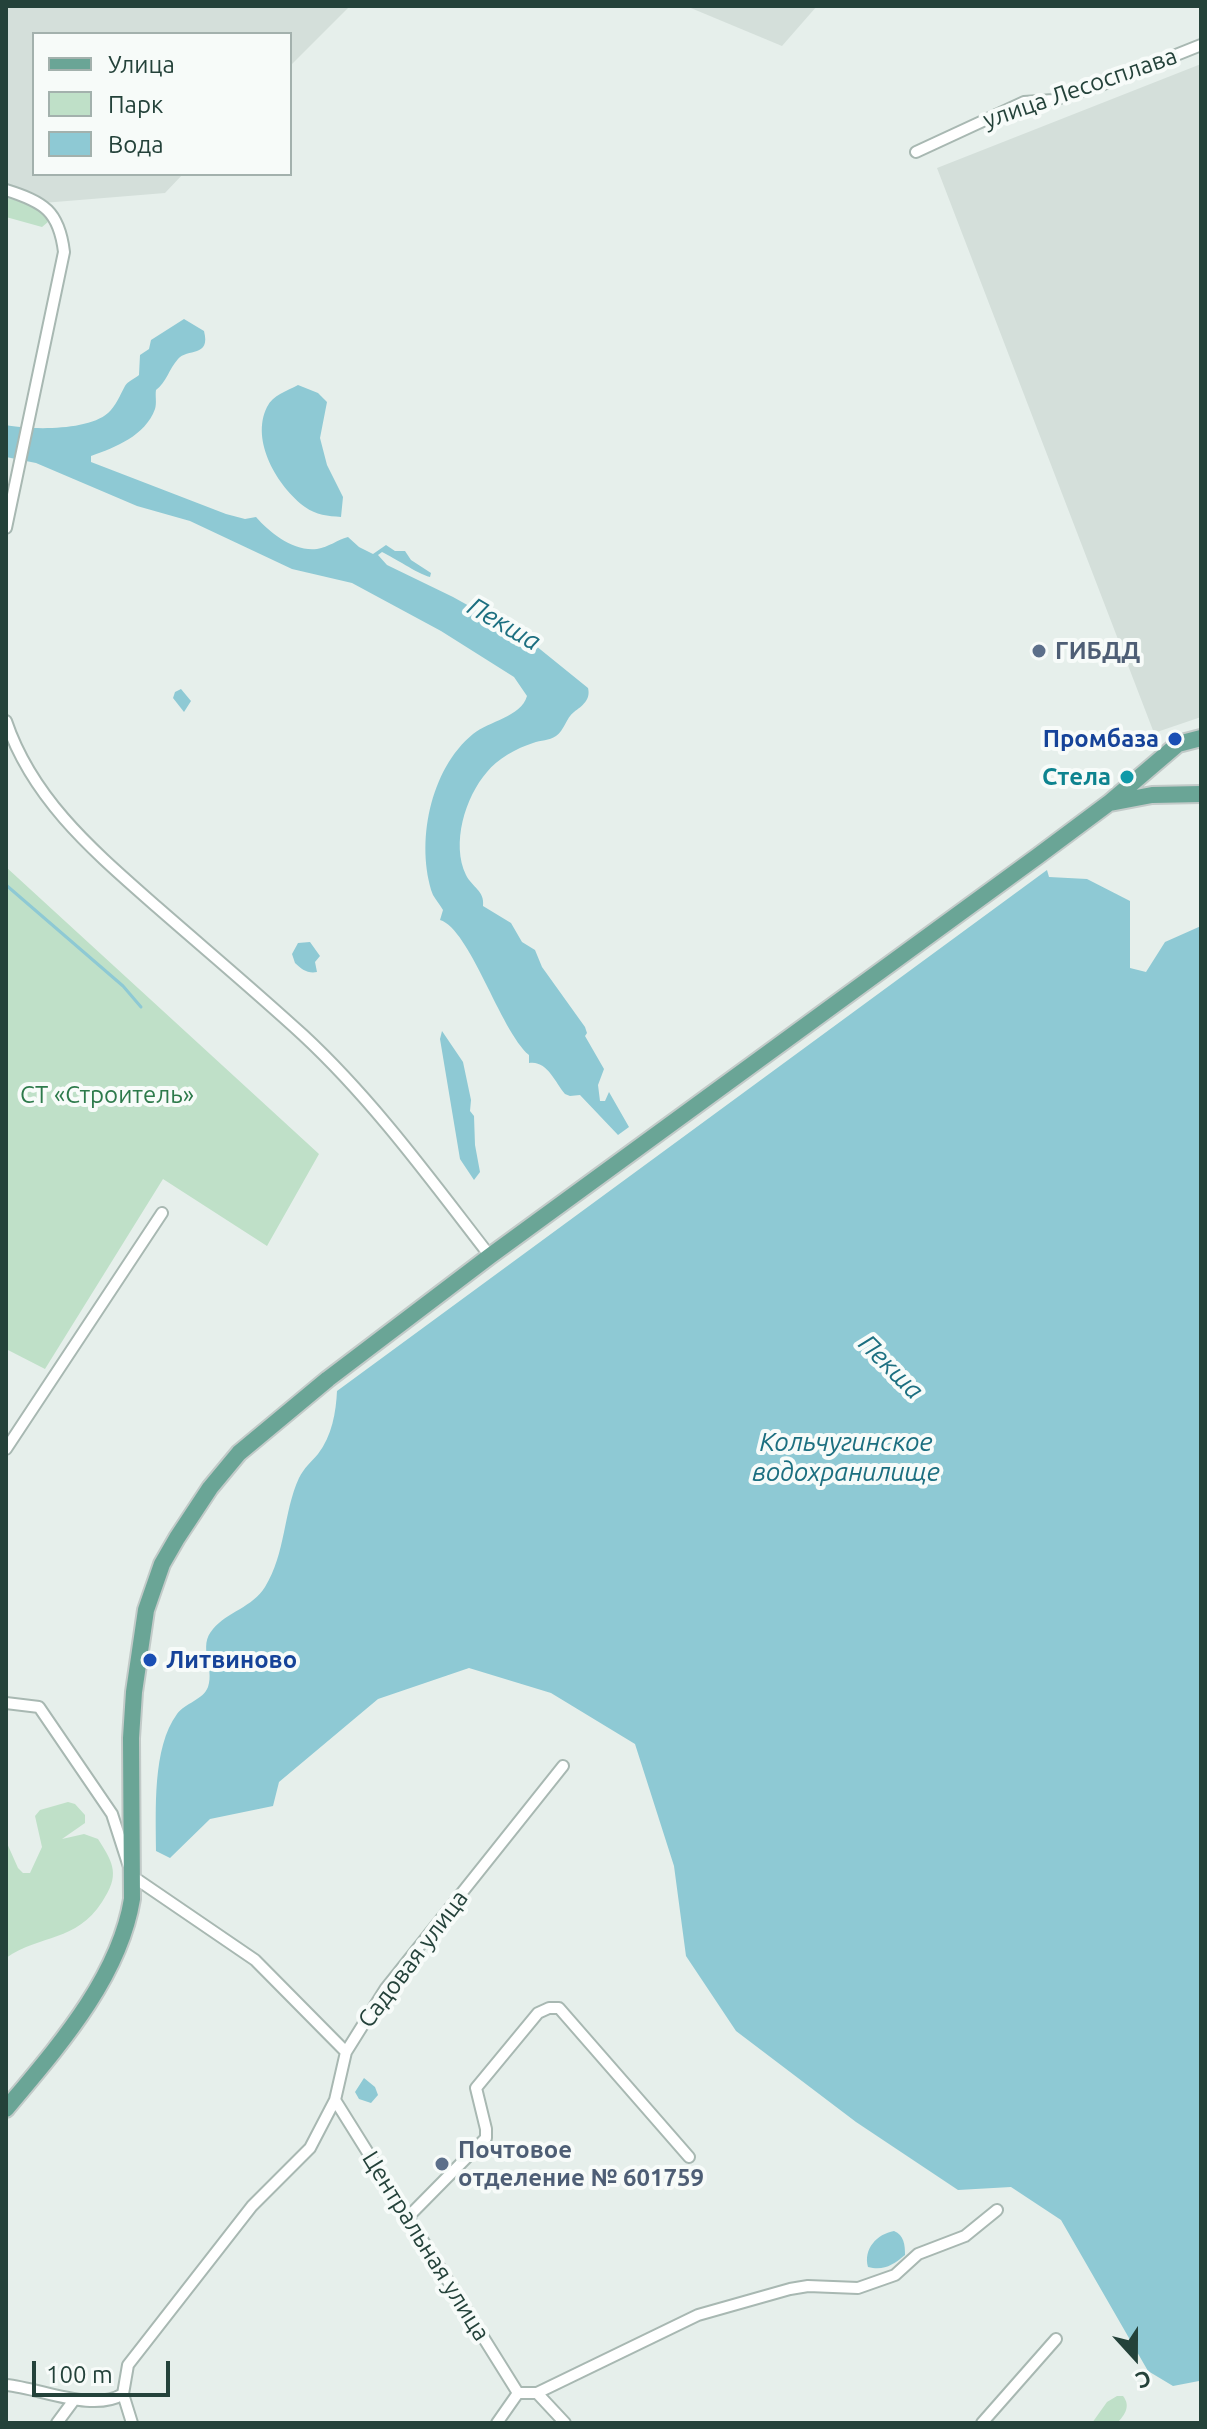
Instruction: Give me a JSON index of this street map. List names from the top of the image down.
{
  "streets": {
    "street": ["улица Лесосплава", "Садовая улица", "Центральная улица"]
  },
  "crossings": [
    ["Садовая улица", "Центральная улица"]
  ],
  "water": ["Пекша", "Кольчугинское водохранилище"],
  "parks": ["СТ «Строитель»"],
  "places": [
    "ГИБДД",
    "Промбаза",
    "Стела",
    "Литвиново",
    "Почтовое отделение № 601759"
  ],
  "legend": ["Улица", "Парк", "Вода"],
  "scale_bar": "100 m",
  "north": "bottom"
}
